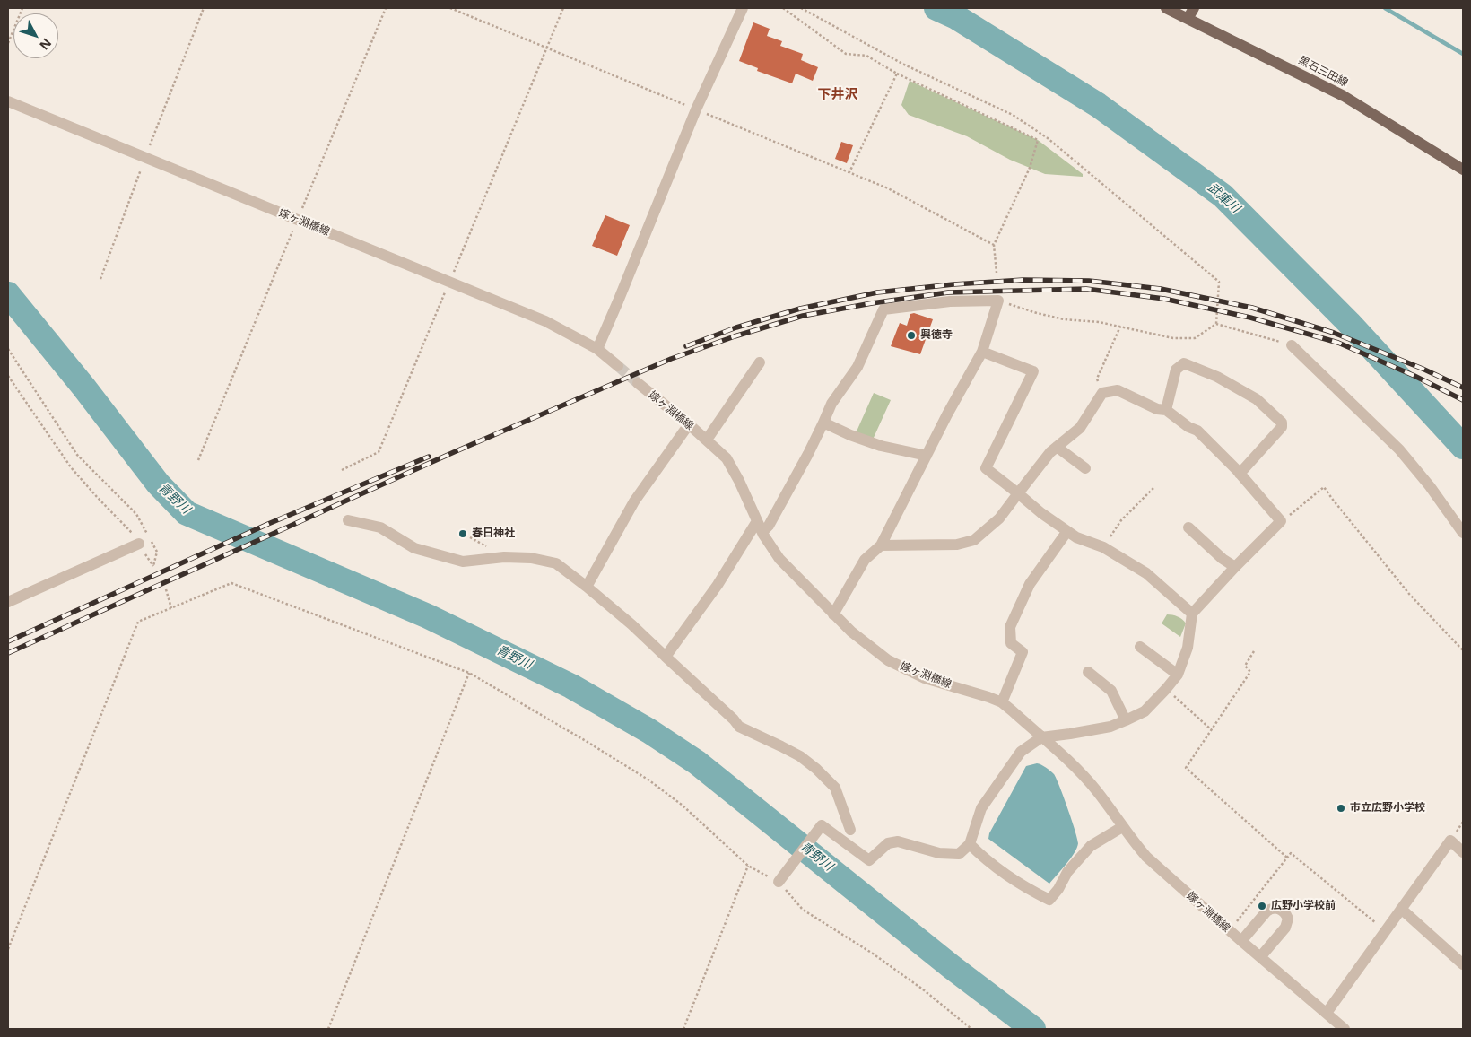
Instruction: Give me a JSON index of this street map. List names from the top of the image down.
{
  "streets": {
    "main road": ["黒石三田線"],
    "street": ["嫁ヶ淵橋線"]
  },
  "districts": ["下井沢"],
  "water": ["武庫川", "青野川"],
  "places": [
    "興徳寺",
    "春日神社",
    "市立広野小学校",
    "広野小学校前"
  ],
  "north": "bottom right"
}
